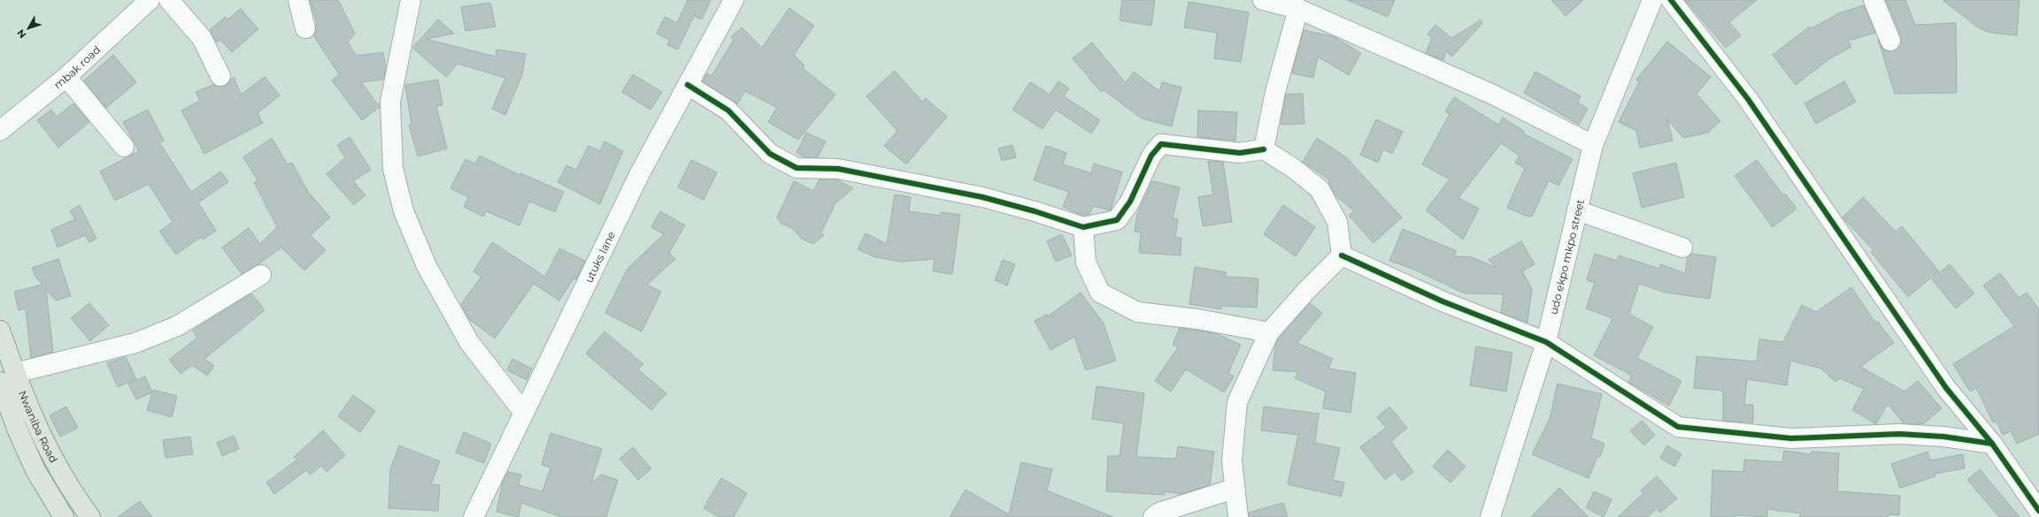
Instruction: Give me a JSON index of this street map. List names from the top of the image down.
{
  "streets": {
    "main road": ["Nwaniba Road"],
    "street": ["mbak road", "utuks lane", "udo ekpo mkpo street"]
  },
  "north": "bottom left"
}
